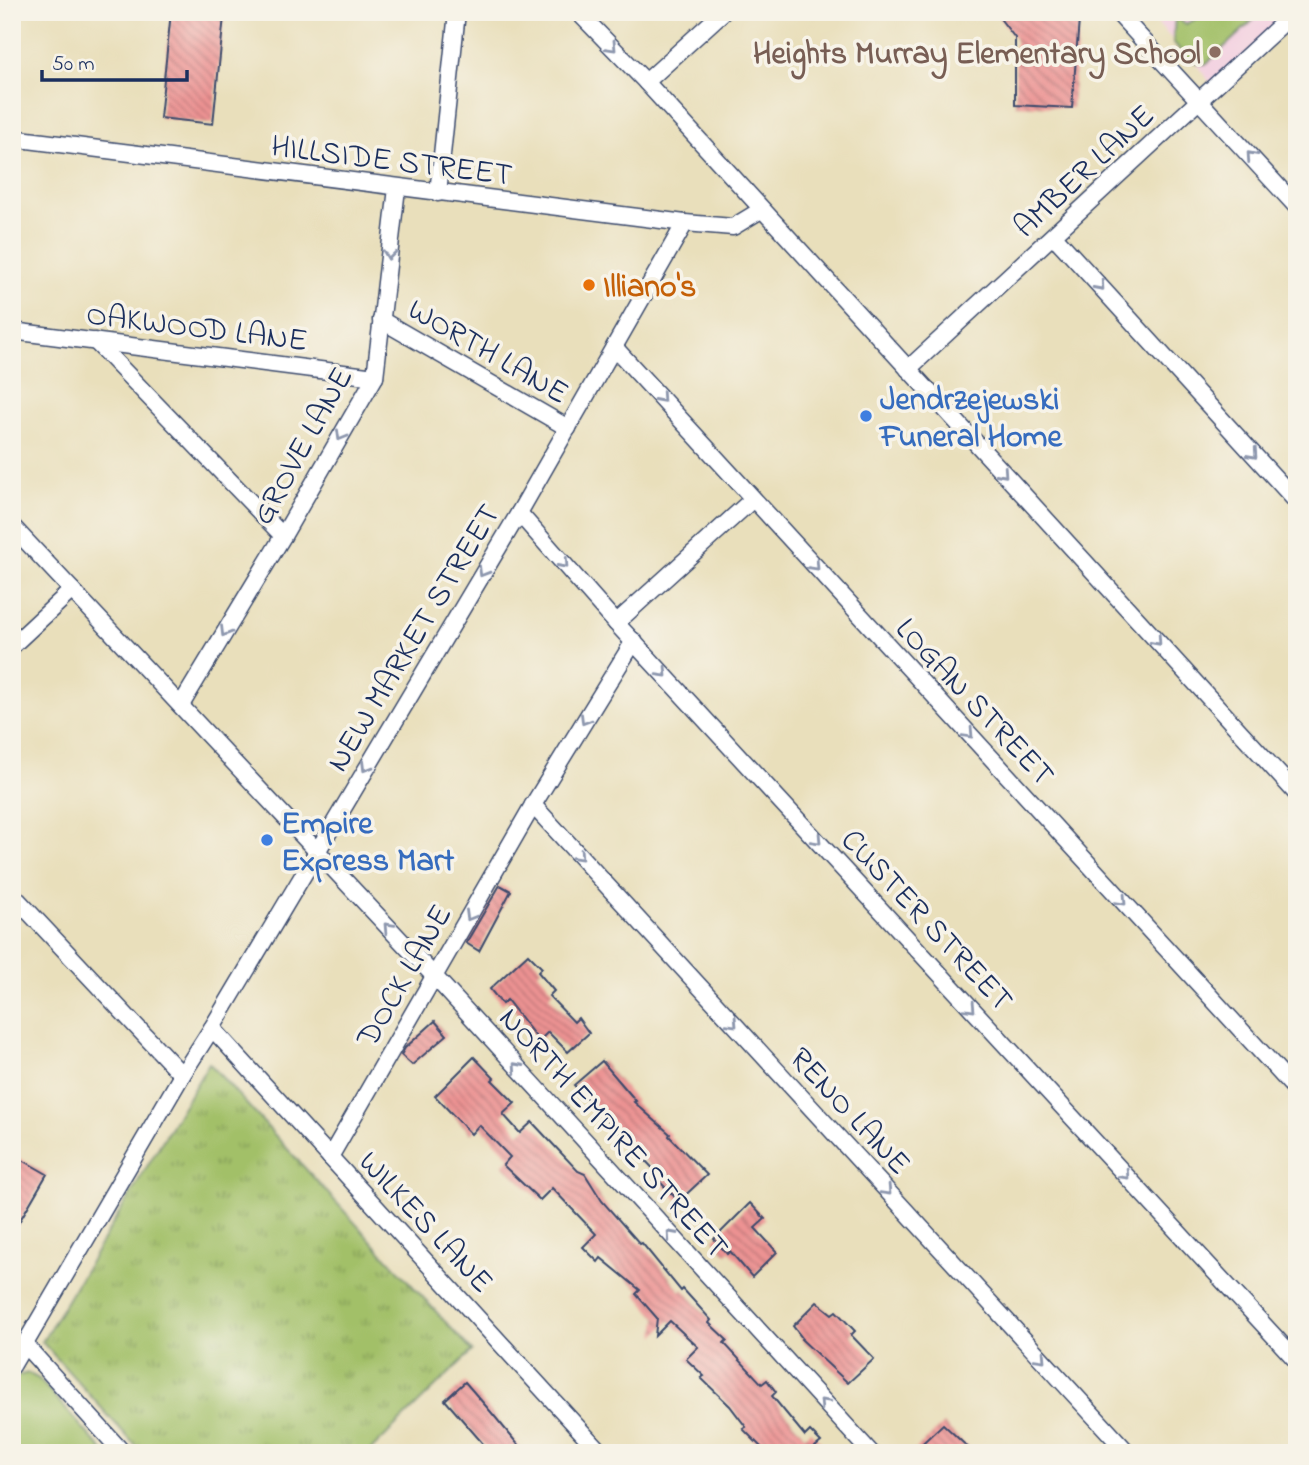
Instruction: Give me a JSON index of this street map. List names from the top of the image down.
{
  "streets": {
    "street": [
      "HILLSIDE STREET",
      "AMBER LANE",
      "OAKWOOD LANE",
      "WORTH LANE",
      "GROVE LANE",
      "NEW MARKET STREET",
      "LOGAN STREET",
      "CUSTER STREET",
      "DOCK LANE",
      "RENO LANE",
      "NORTH EMPIRE STREET",
      "WILKES LANE"
    ]
  },
  "crossings": [
    ["HILLSIDE STREET", "GROVE LANE"],
    ["HILLSIDE STREET", "NEW MARKET STREET"],
    ["OAKWOOD LANE", "GROVE LANE"],
    ["WORTH LANE", "GROVE LANE"],
    ["WORTH LANE", "NEW MARKET STREET"],
    ["GROVE LANE", "NORTH EMPIRE STREET"],
    ["NEW MARKET STREET", "LOGAN STREET"],
    ["NEW MARKET STREET", "CUSTER STREET"],
    ["NEW MARKET STREET", "NORTH EMPIRE STREET"],
    ["NEW MARKET STREET", "WILKES LANE"],
    ["CUSTER STREET", "DOCK LANE"],
    ["DOCK LANE", "RENO LANE"],
    ["DOCK LANE", "NORTH EMPIRE STREET"],
    ["DOCK LANE", "WILKES LANE"]
  ],
  "one_way": [
    "GROVE LANE",
    "LOGAN STREET",
    "CUSTER STREET",
    "DOCK LANE",
    "RENO LANE",
    "NORTH EMPIRE STREET"
  ],
  "places": [
    "Heights Murray Elementary School",
    "Illiano's",
    "Jendrzejewski Funeral Home",
    "Empire Express Mart"
  ],
  "scale_bar": "50 m"
}
